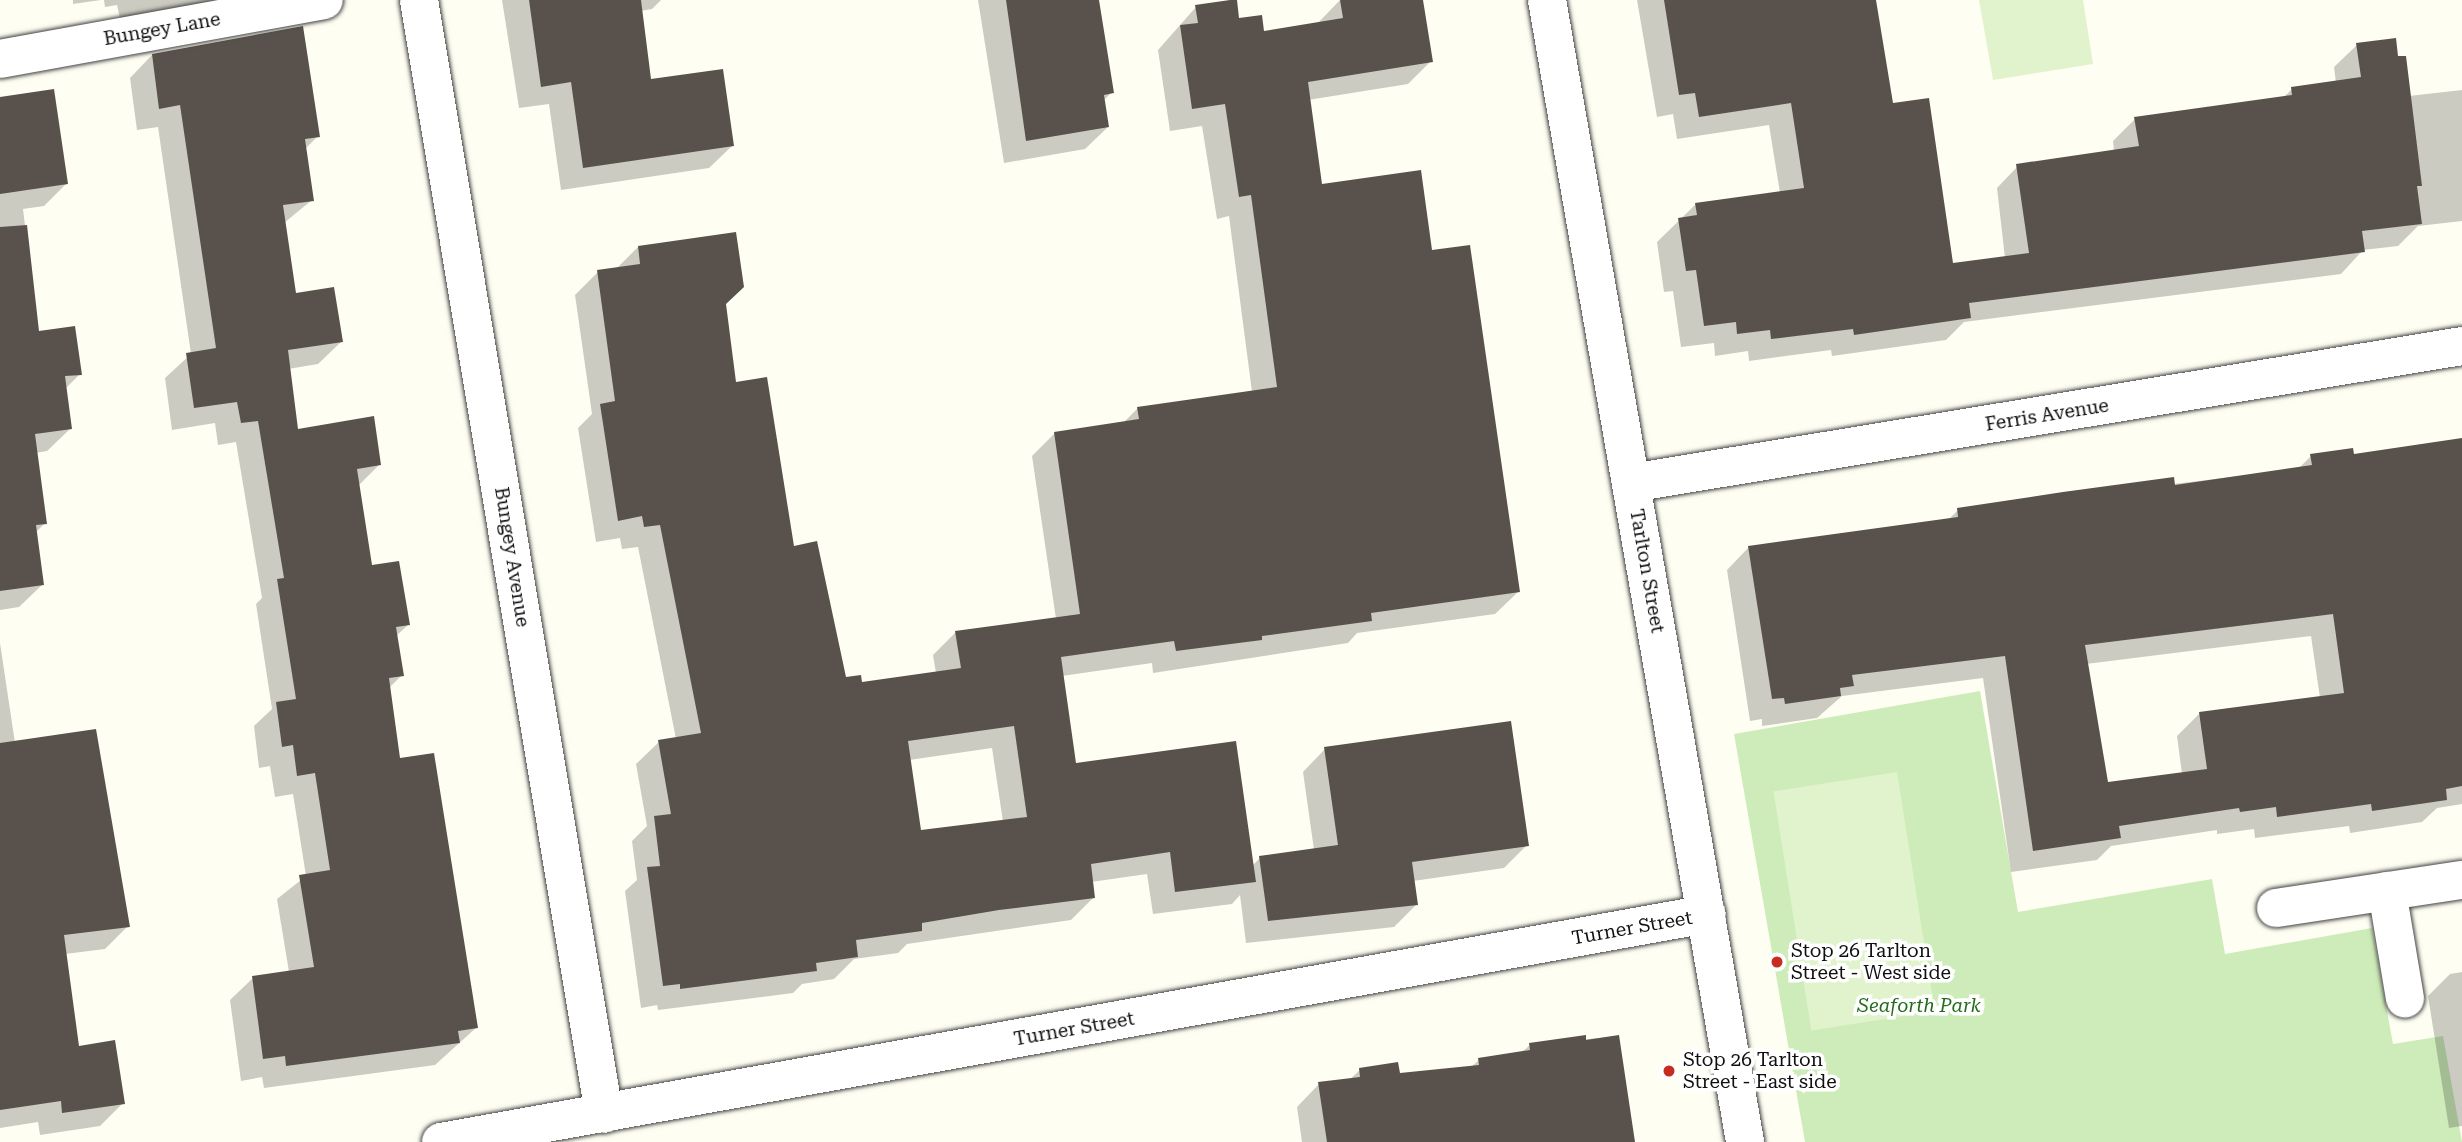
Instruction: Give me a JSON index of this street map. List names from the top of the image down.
{
  "streets": {
    "street": [
      "Bungey Lane",
      "Ferris Avenue",
      "Bungey Avenue",
      "Tarlton Street",
      "Turner Street"
    ]
  },
  "crossings": [
    ["Ferris Avenue", "Tarlton Street"],
    ["Bungey Avenue", "Turner Street"],
    ["Tarlton Street", "Turner Street"]
  ],
  "parks": ["Seaforth Park"],
  "places": ["Stop 26 Tarlton Street - West side", "Stop 26 Tarlton Street - East side"]
}
